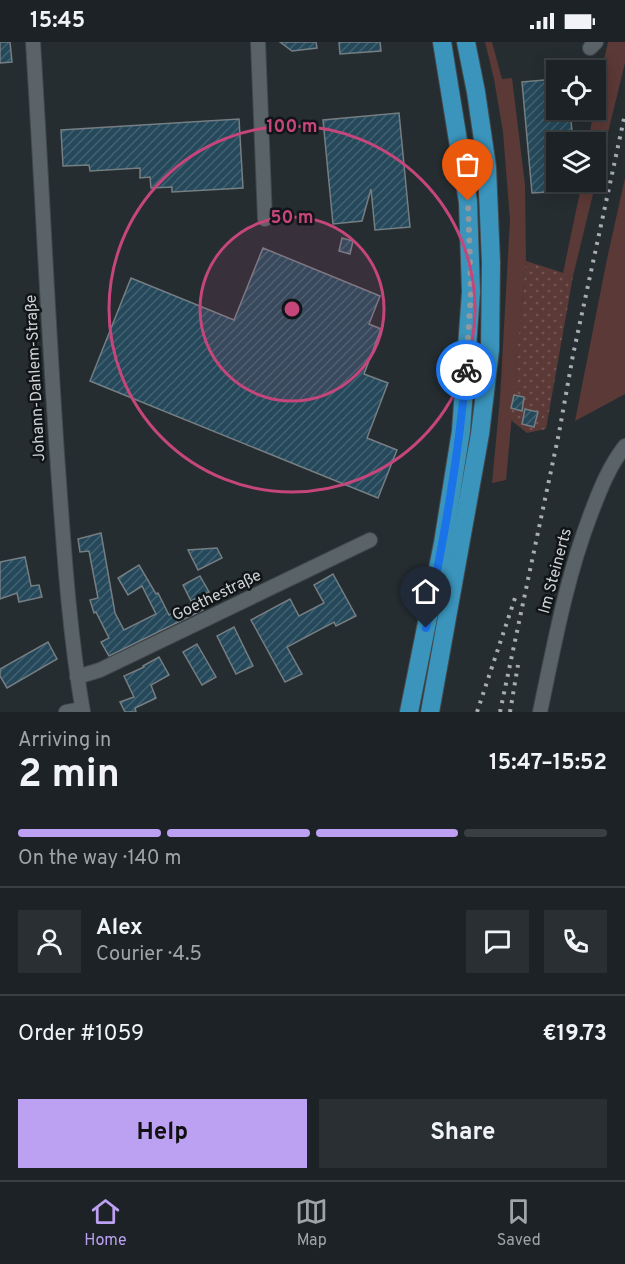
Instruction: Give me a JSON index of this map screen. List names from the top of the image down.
{
  "streets": {
    "street": ["Johann-Dahlem-Straße", "Im Steinerts", "Goethestraße"]
  },
  "crossings": [
    ["Johann-Dahlem-Straße", "Goethestraße"]
  ],
  "page": {
    "status": "15:45",
    "heading": ["2 min", "Arriving in", "15:47–15:52"],
    "panel": [
      "Alex",
      "Courier · 4.5",
      "Order #1059",
      "€19.73"
    ],
    "bar": "On the way · 140 m",
    "buttons": ["Help", "Share"],
    "tabs": ["Home", "Map", "Saved"]
  },
  "rings": ["100 m", "50 m"]
}
